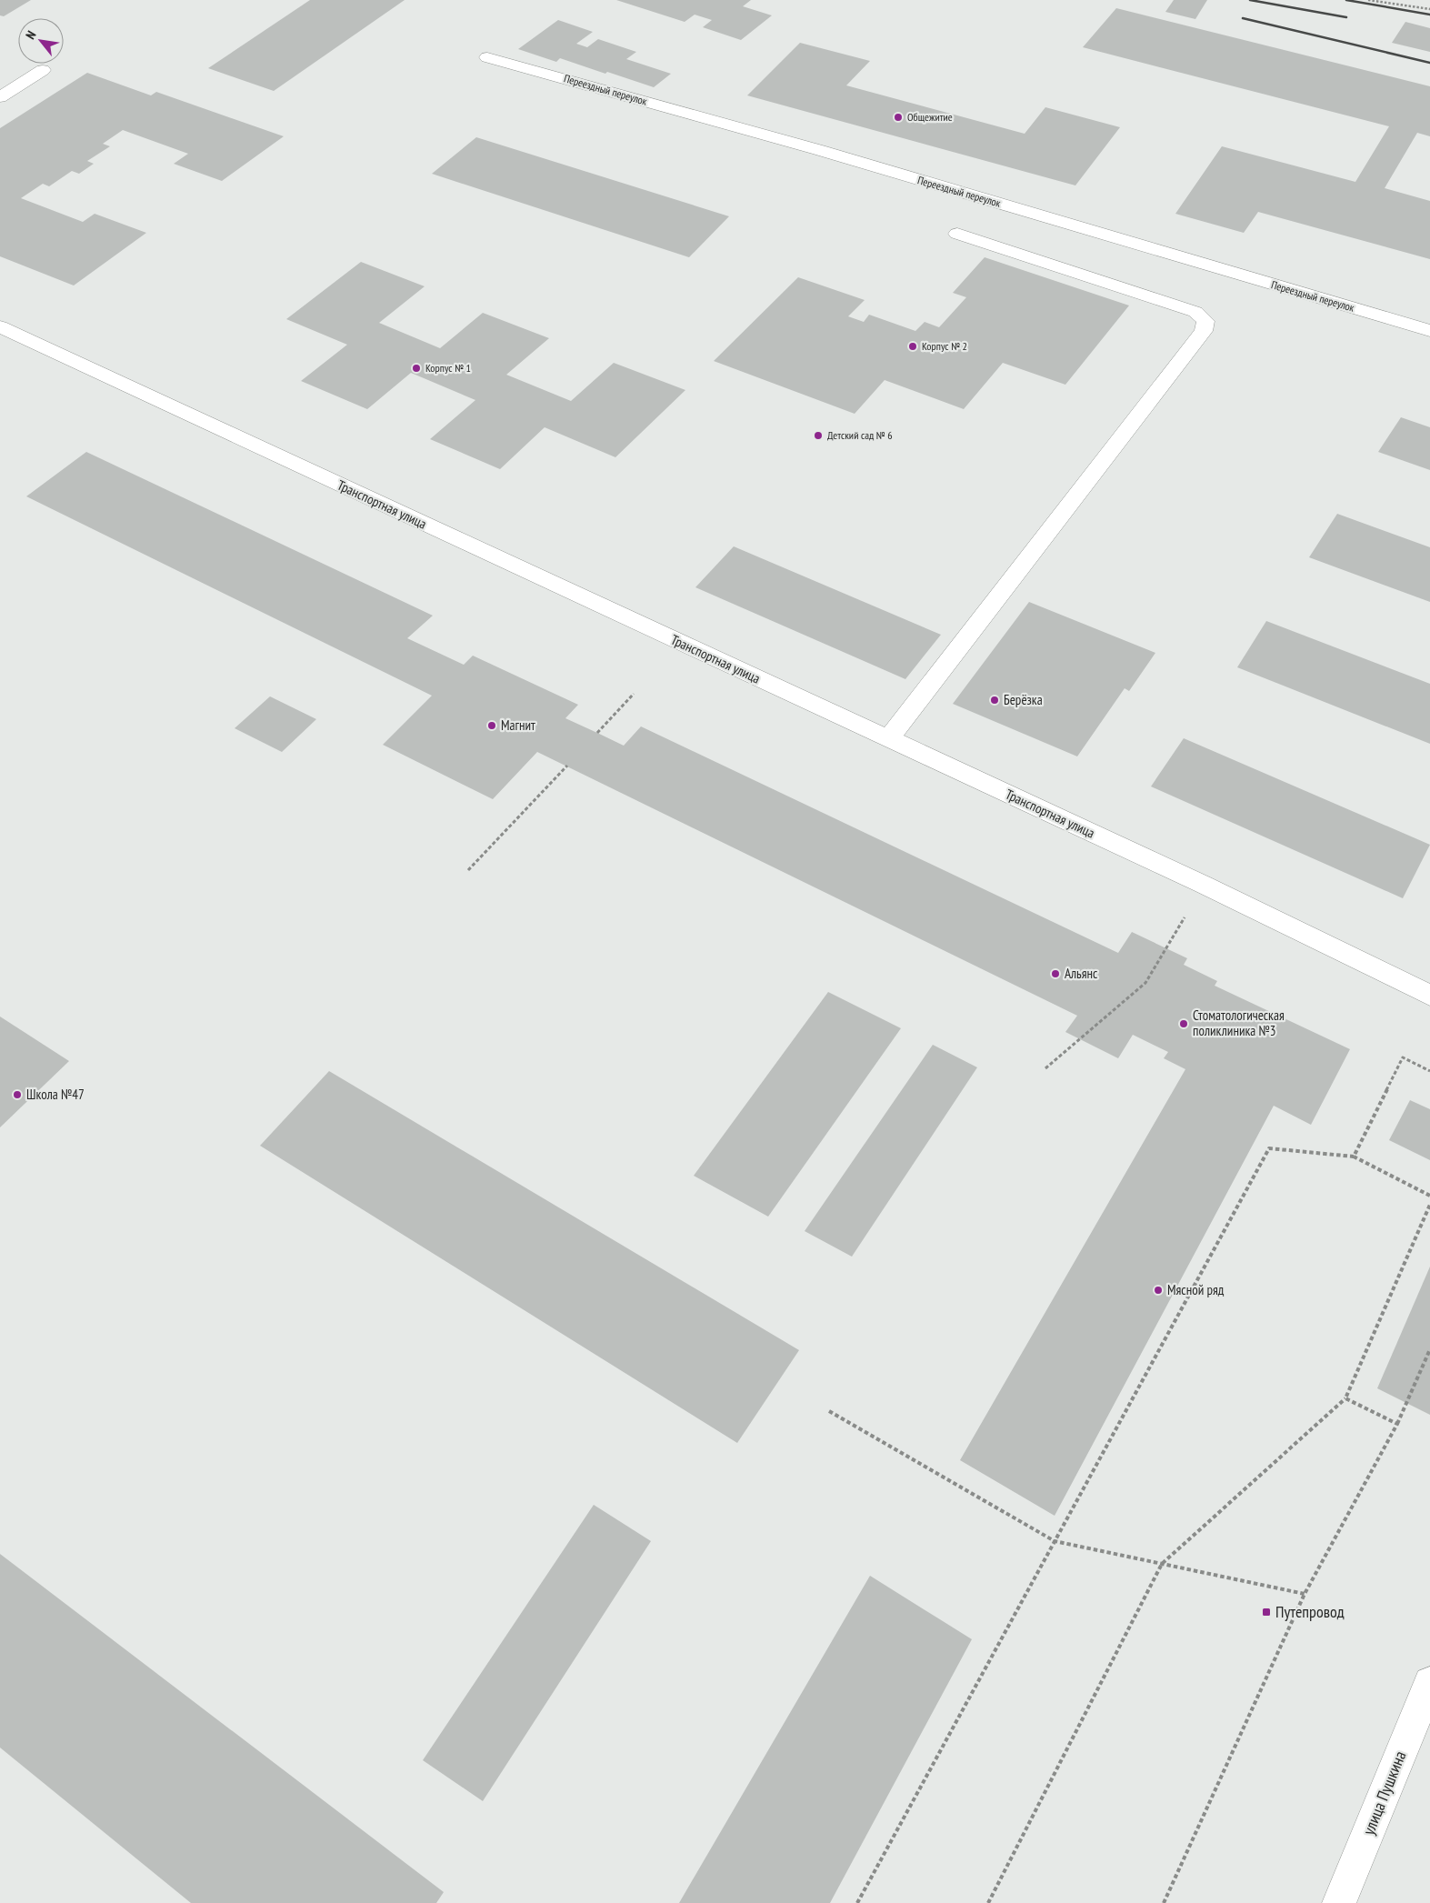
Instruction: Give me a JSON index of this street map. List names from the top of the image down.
{
  "streets": {
    "street": ["Переездный переулок", "Транспортная улица", "улица Пушкина"]
  },
  "places": {
    "other": [
      "Общежитие",
      "Корпус № 2",
      "Корпус № 1",
      "Детский сад № 6",
      "Берёзка",
      "Магнит",
      "Альянс",
      "Стоматологическая поликлиника №3",
      "Школа №47",
      "Мясной ряд"
    ],
    "transit": ["Путепровод"]
  },
  "north": "top left"
}
